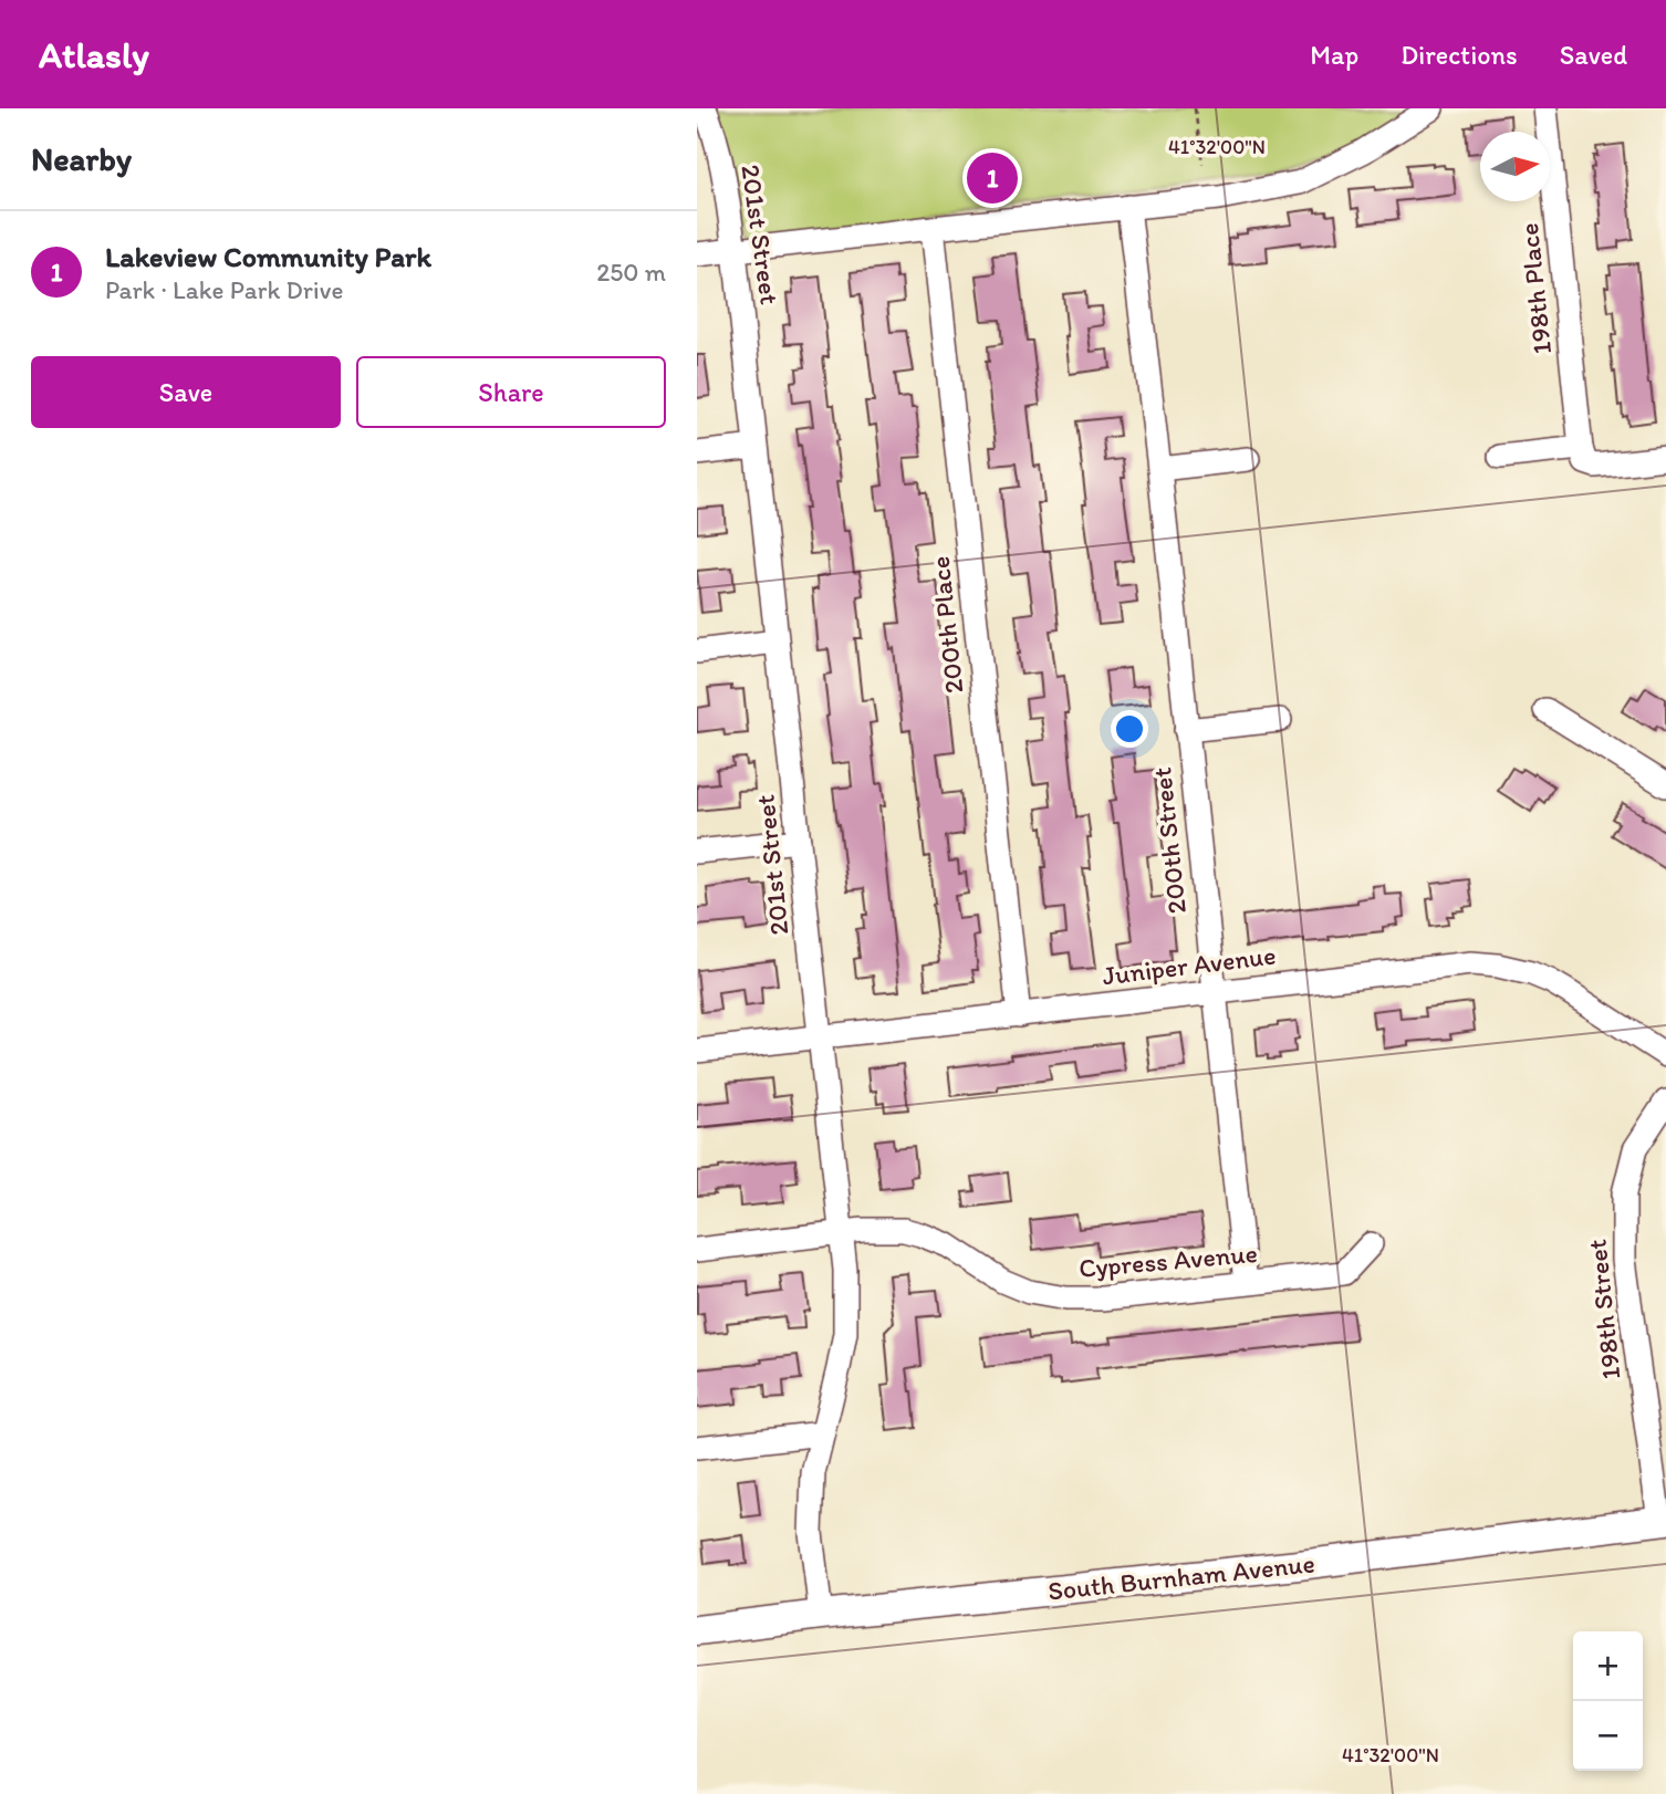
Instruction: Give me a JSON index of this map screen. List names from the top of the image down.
{
  "streets": {
    "main road": ["South Burnham Avenue"],
    "street": [
      "201st Street",
      "198th Place",
      "200th Place",
      "200th Street",
      "Juniper Avenue",
      "Cypress Avenue",
      "198th Street"
    ]
  },
  "crossings": [
    ["201st Street", "Juniper Avenue"],
    ["201st Street", "Cypress Avenue"],
    ["201st Street", "South Burnham Avenue"],
    ["200th Place", "Juniper Avenue"],
    ["200th Street", "Juniper Avenue"],
    ["200th Street", "Cypress Avenue"],
    ["198th Street", "South Burnham Avenue"]
  ],
  "north": "right",
  "page": {
    "header": "Atlasly",
    "nav": ["Map", "Directions", "Saved"],
    "heading": "Nearby",
    "pins": "1",
    "list": [
      {
        "mark": "1",
        "name": "Lakeview Community Park",
        "note": "Park · Lake Park Drive",
        "value": "250 m"
      }
    ],
    "buttons": ["Save", "Share"],
    "map_buttons": ["+", "−"]
  },
  "coordinates": ["41°32'00\"N"]
}
